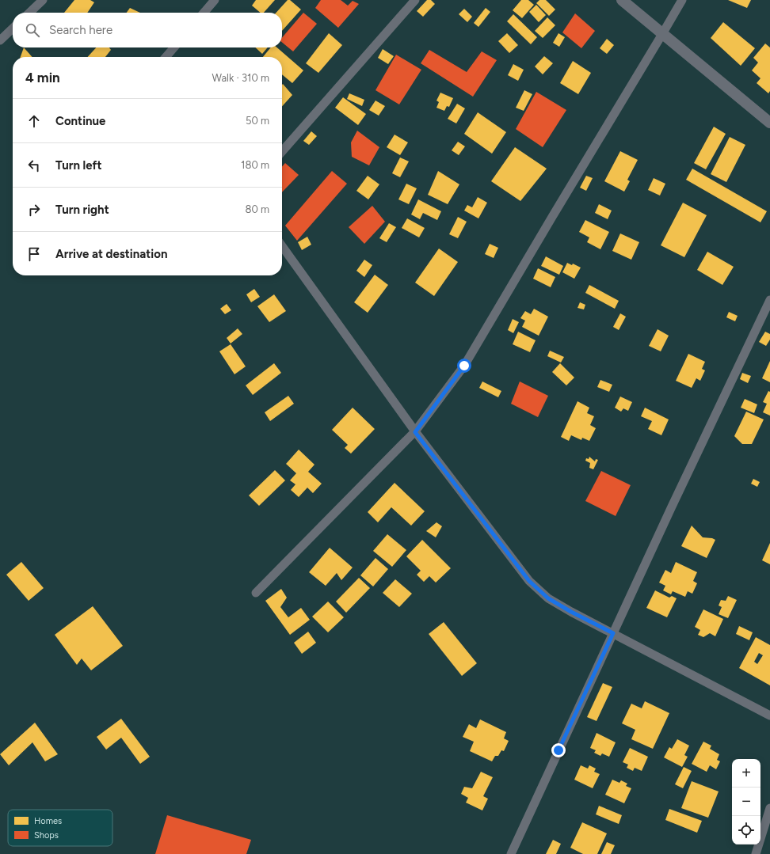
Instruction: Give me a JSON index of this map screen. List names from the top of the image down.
{
  "legend": ["Homes", "Shops"],
  "page": {
    "search": "Search here",
    "heading": ["4 min", "Walk · 310 m"],
    "list": [
      ["Continue", "50 m"],
      ["Turn left", "180 m"],
      ["Turn right", "80 m"],
      "Arrive at destination"
    ],
    "map_buttons": ["+", "−"]
  }
}
